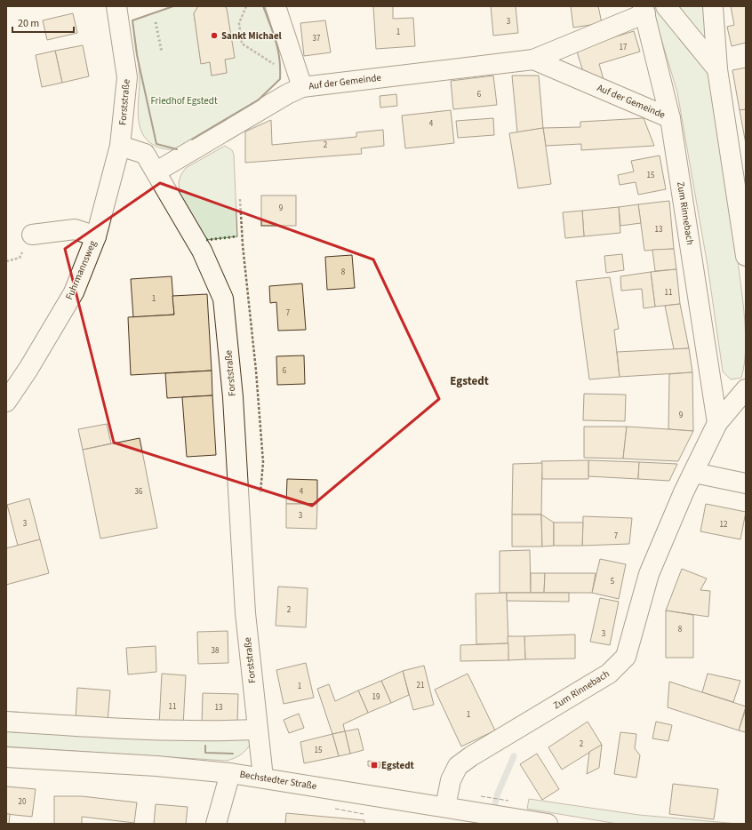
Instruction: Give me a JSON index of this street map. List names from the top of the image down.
{
  "streets": {
    "street": [
      "Auf der Gemeinde",
      "Forststraße",
      "Zum Rinnebach",
      "Fuhrmannsweg",
      "Bechstedter Straße"
    ]
  },
  "crossings": [
    ["Auf der Gemeinde", "Forststraße"],
    ["Auf der Gemeinde", "Zum Rinnebach"],
    ["Forststraße", "Fuhrmannsweg"],
    ["Forststraße", "Bechstedter Straße"],
    ["Zum Rinnebach", "Bechstedter Straße"]
  ],
  "districts": ["Egstedt"],
  "parks": ["Friedhof Egstedt"],
  "places": {
    "other": ["Sankt Michael"],
    "transit": ["Egstedt"]
  },
  "house_numbers": [
    "3",
    "1",
    "37",
    "17",
    "6",
    "4",
    "2",
    "15",
    "9",
    "13",
    "8",
    "11",
    "1",
    "7",
    "6",
    "9",
    "36",
    "4",
    "3",
    "3",
    "12",
    "7",
    "5",
    "2",
    "8",
    "3",
    "38",
    "21",
    "1",
    "19",
    "11",
    "13",
    "1",
    "2",
    "15",
    "20"
  ],
  "scale_bar": "20 m"
}
